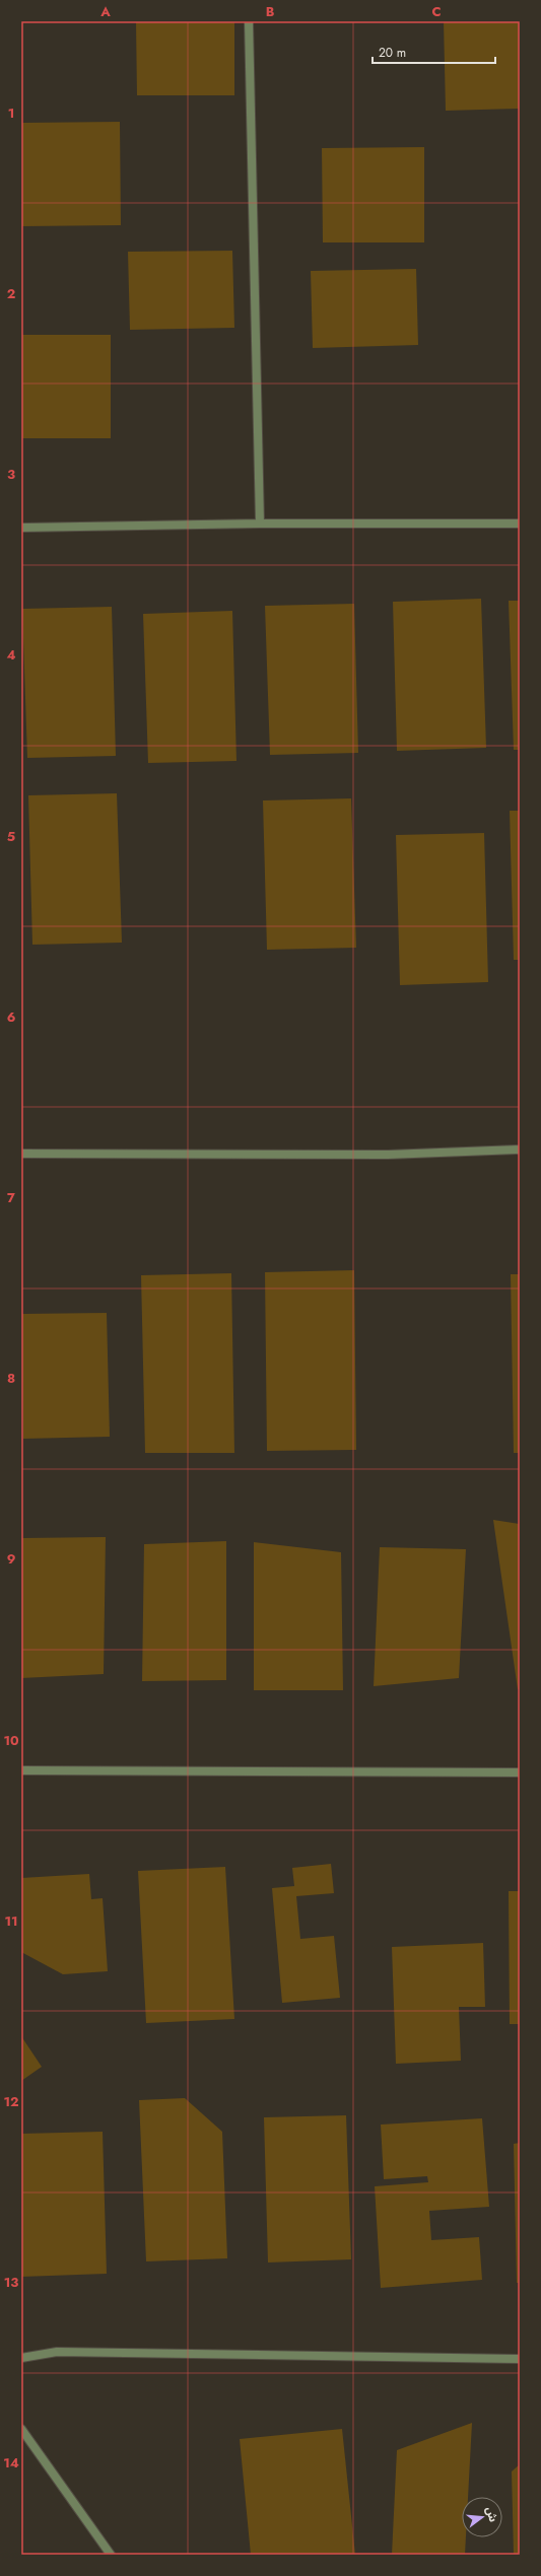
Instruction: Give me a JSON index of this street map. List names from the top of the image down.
{
  "scale_bar": "20 m",
  "north": "right",
  "grid": {
    "columns": ["A", "B", "C"],
    "rows": [
      "1",
      "2",
      "3",
      "4",
      "5",
      "6",
      "7",
      "8",
      "9",
      "10",
      "11",
      "12",
      "13",
      "14"
    ]
  }
}
